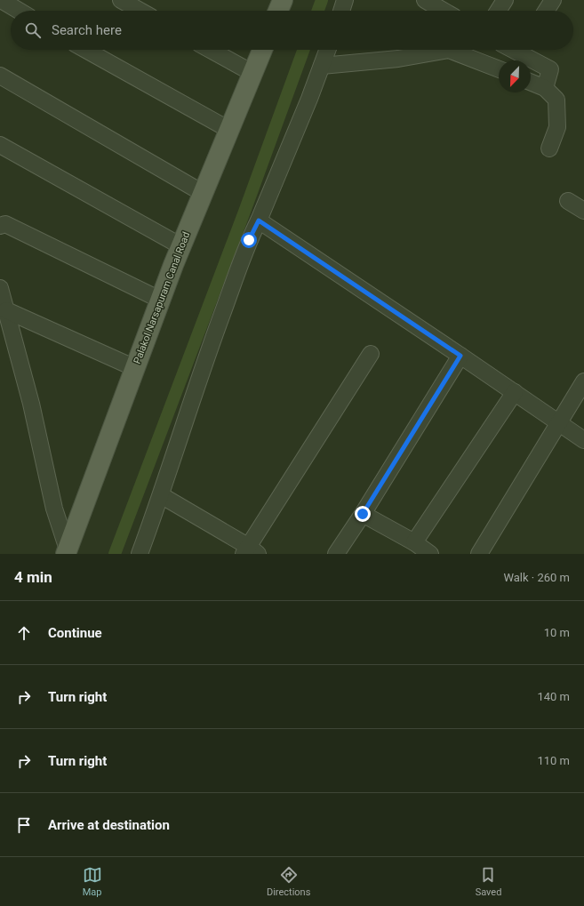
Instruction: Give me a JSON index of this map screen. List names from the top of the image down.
{
  "streets": {
    "main road": ["Palakol Narsapuram Canal Road"]
  },
  "north": "bottom left",
  "page": {
    "search": "Search here",
    "heading": ["4 min", "Walk · 260 m"],
    "list": [
      ["Continue", "10 m"],
      ["Turn right", "140 m"],
      ["Turn right", "110 m"],
      "Arrive at destination"
    ],
    "nav": ["Map", "Directions", "Saved"]
  }
}
